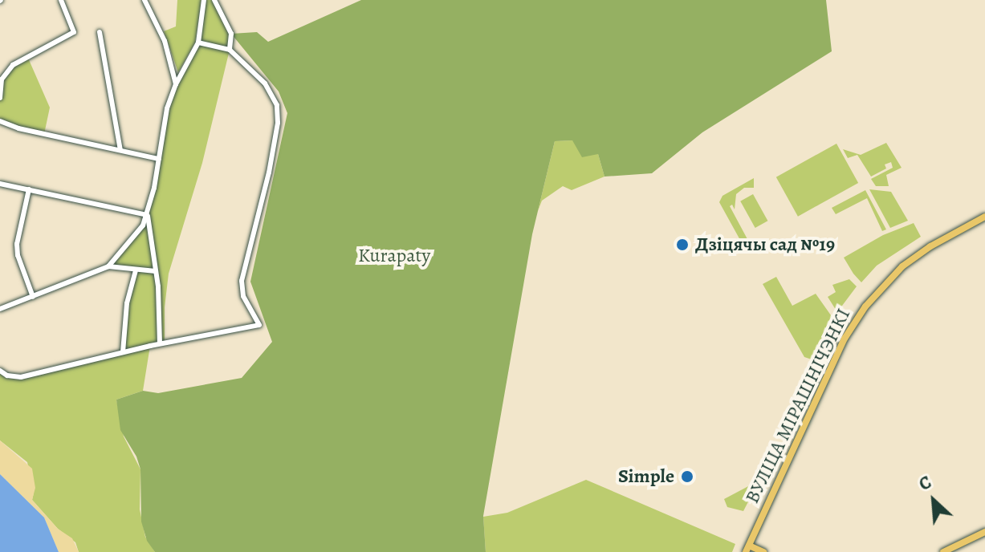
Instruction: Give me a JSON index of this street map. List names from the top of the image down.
{
  "streets": {
    "main road": ["ВУЛІЦА МІРАШНІЧЭНКІ"]
  },
  "parks": ["Kurapaty"],
  "places": ["Дзіцячы сад №19", "Simple"],
  "north": "top left"
}
